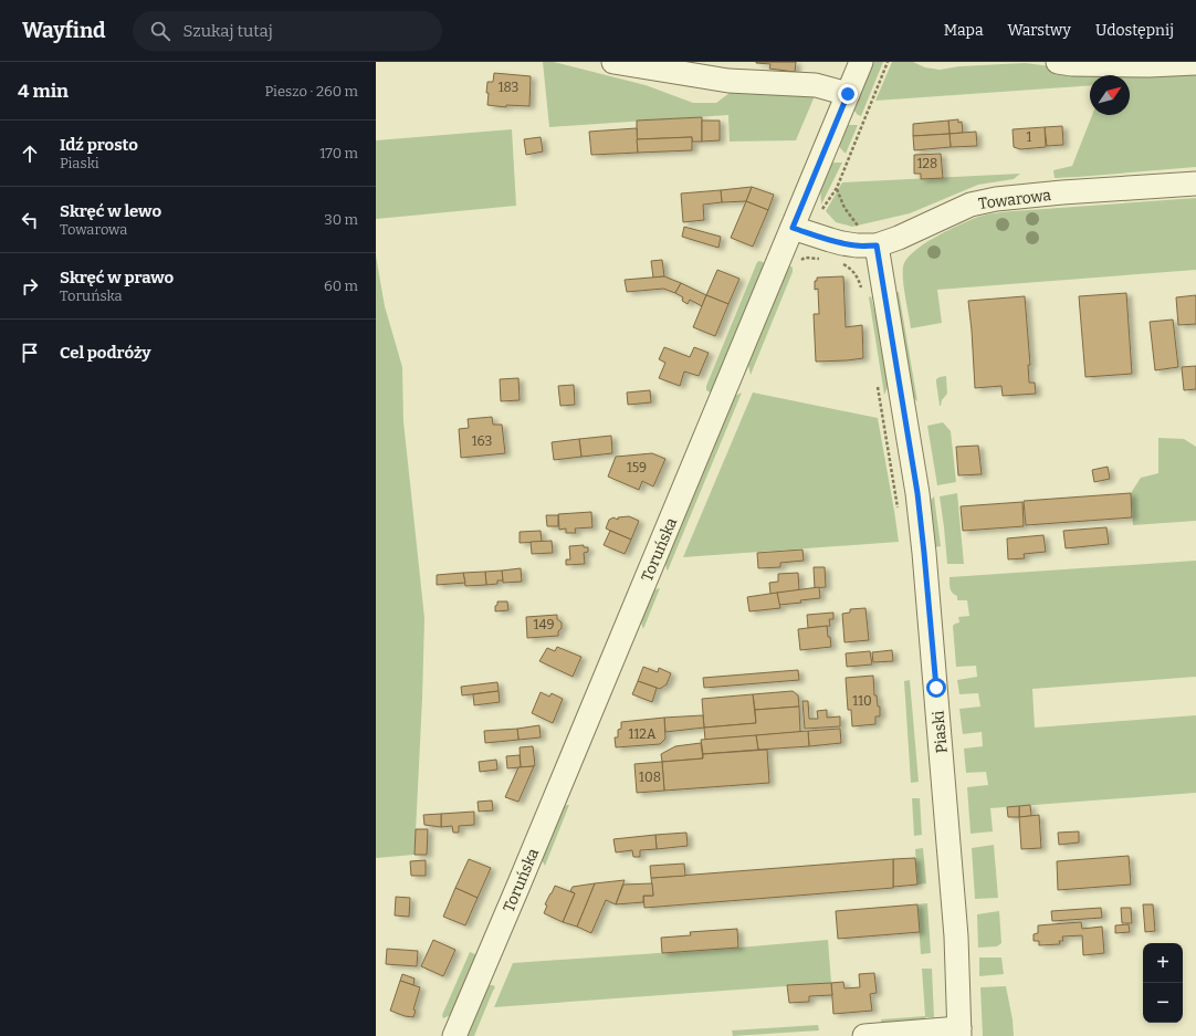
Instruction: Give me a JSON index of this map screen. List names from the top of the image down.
{
  "streets": {
    "street": ["Towarowa", "Toruńska", "Piaski"]
  },
  "crossings": [
    ["Towarowa", "Toruńska"],
    ["Towarowa", "Piaski"]
  ],
  "house_numbers": [
    "183",
    "1",
    "128",
    "163",
    "159",
    "149",
    "110",
    "112A",
    "108"
  ],
  "north": "top right",
  "page": {
    "header": "Wayfind",
    "search": "Szukaj tutaj",
    "nav": ["Mapa", "Warstwy", "Udostępnij"],
    "heading": ["4 min", "Pieszo · 260 m"],
    "list": [
      ["Idź prosto", "Piaski", "170 m"],
      ["Skręć w lewo", "Towarowa", "30 m"],
      ["Skręć w prawo", "Toruńska", "60 m"],
      "Cel podróży"
    ],
    "map_buttons": ["+", "−"]
  }
}
